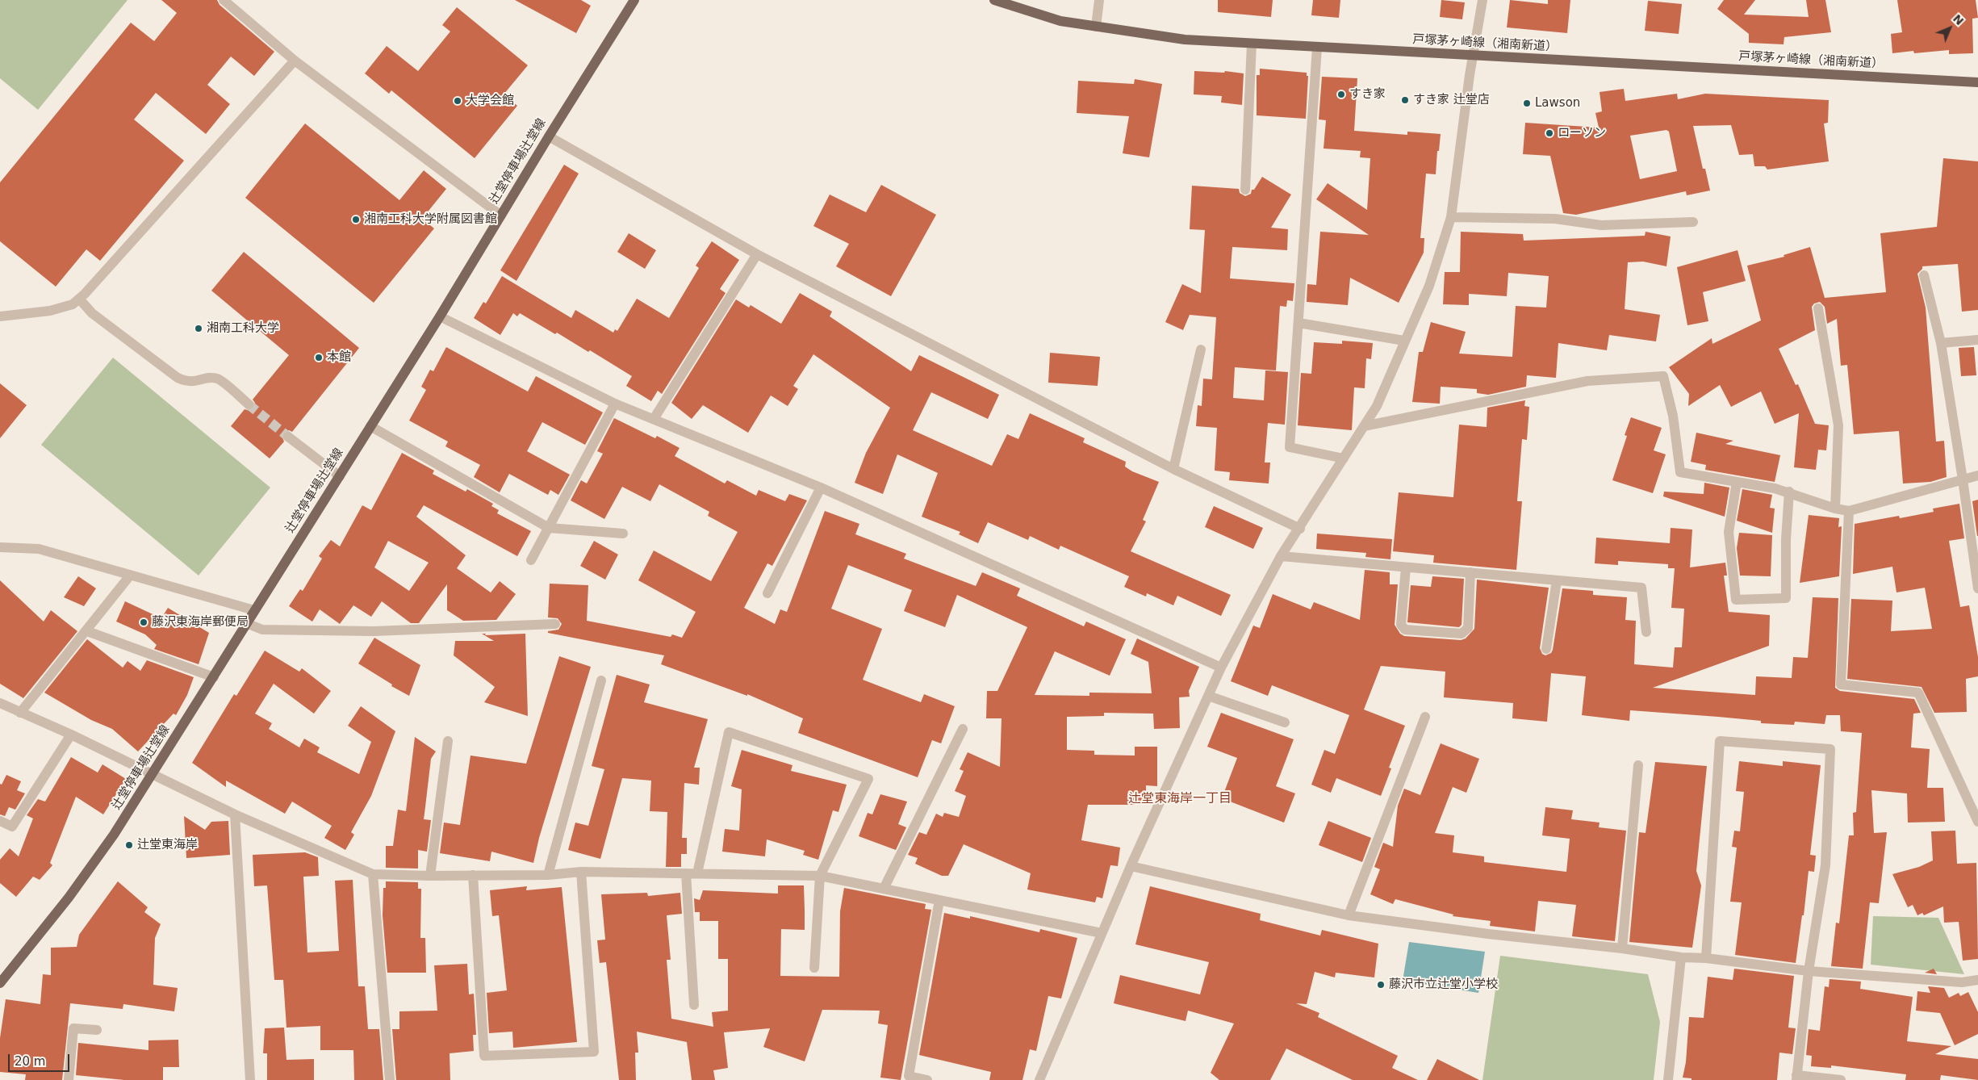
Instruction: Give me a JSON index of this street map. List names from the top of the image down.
{
  "streets": {
    "main road": ["戸塚茅ヶ崎線（湘南新道）", "辻堂停車場辻堂線"]
  },
  "districts": ["辻堂東海岸一丁目"],
  "places": [
    "すき家",
    "すき家 辻堂店",
    "大学会館",
    "Lawson",
    "ローソン",
    "湘南⼯科⼤学附属図書館",
    "湘南工科大学",
    "本館",
    "藤沢東海岸郵便局",
    "辻堂東海岸",
    "藤沢市立辻堂小学校"
  ],
  "scale_bar": "20 m",
  "north": "top right"
}
